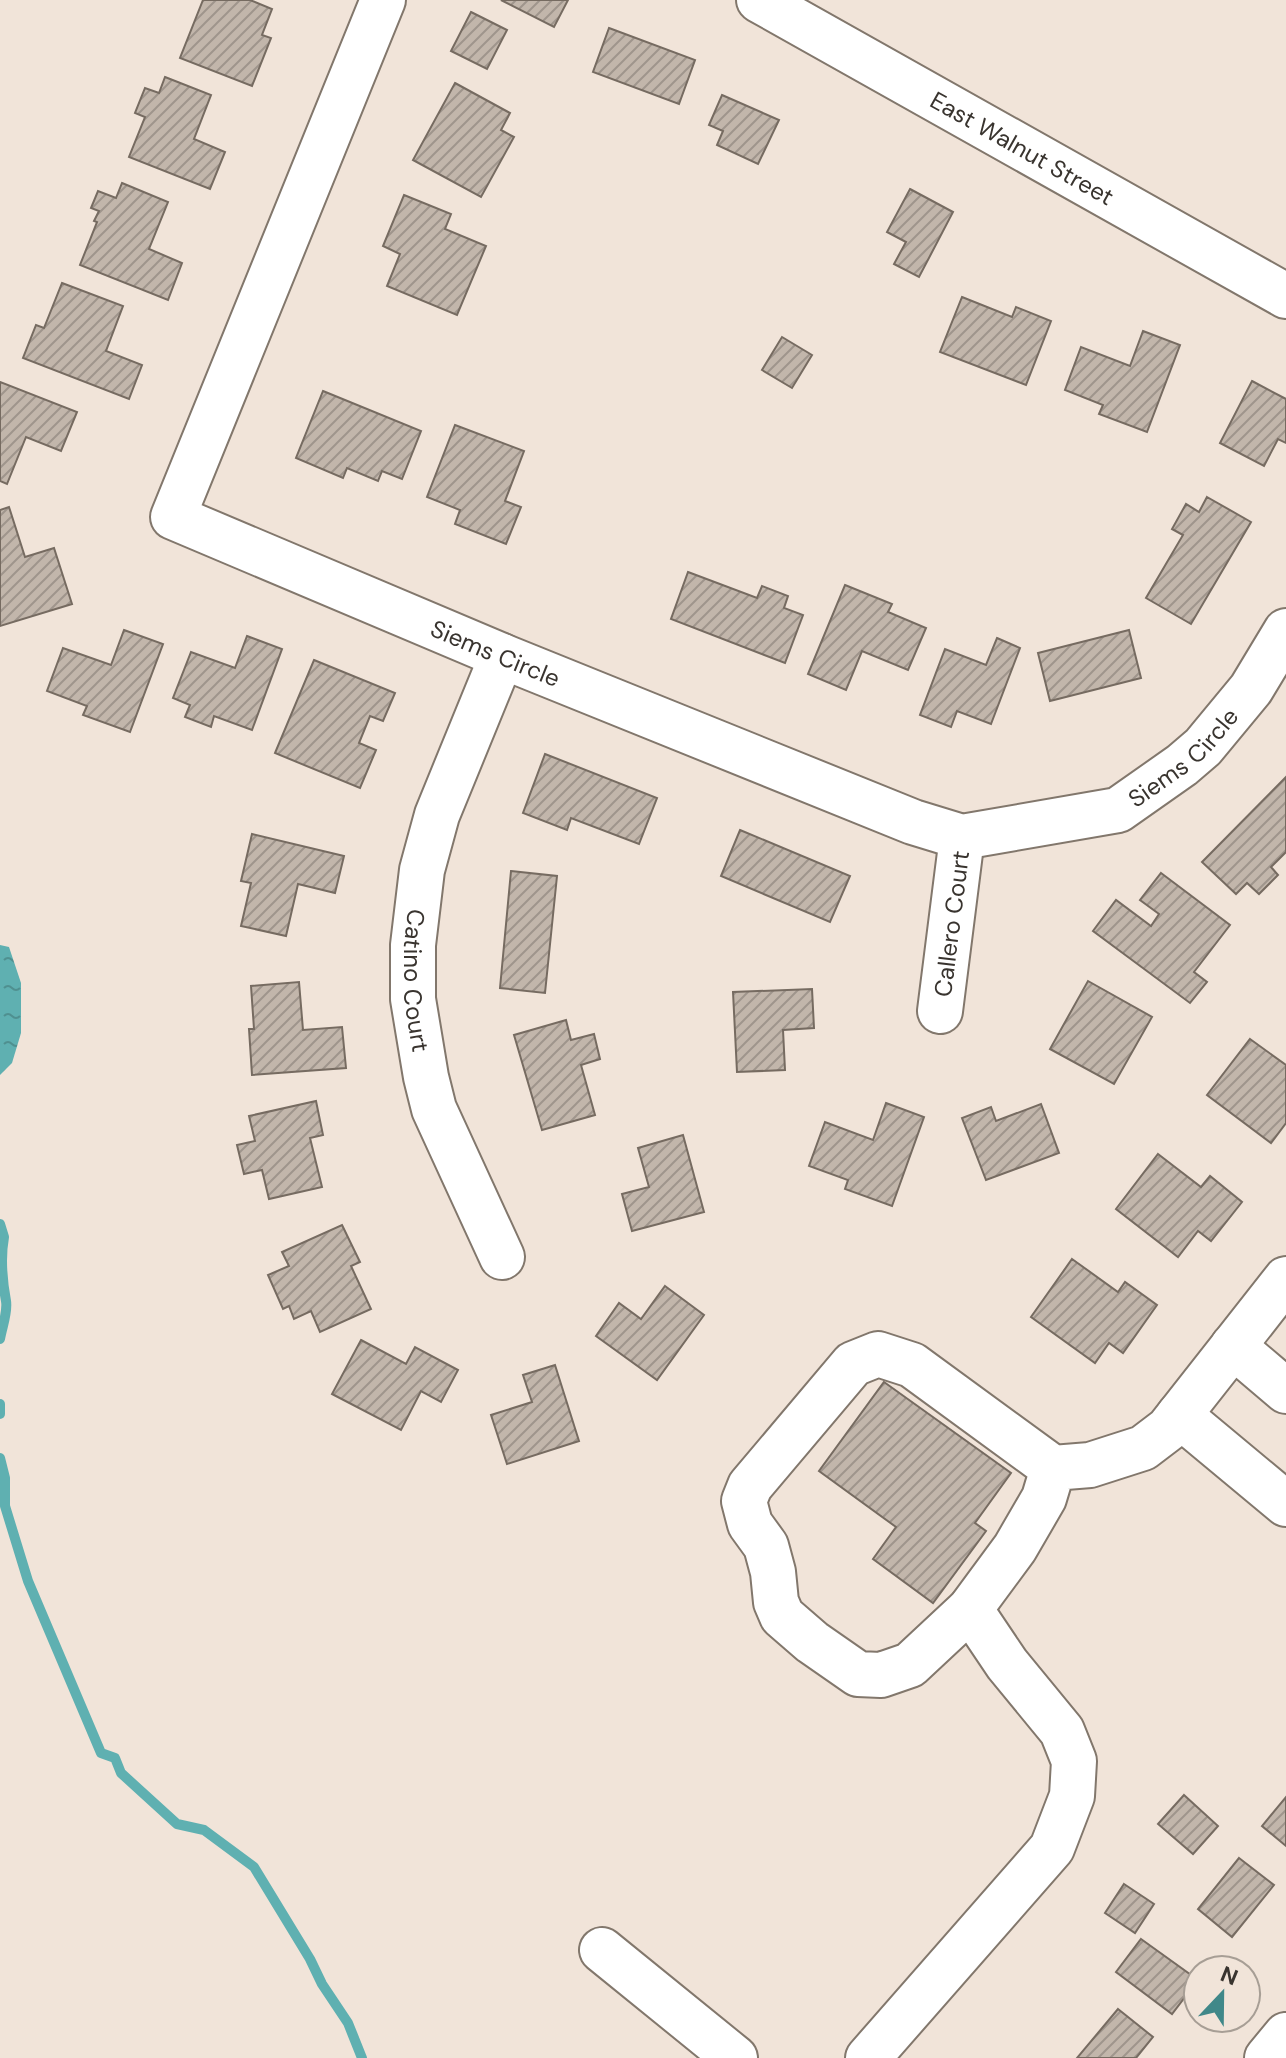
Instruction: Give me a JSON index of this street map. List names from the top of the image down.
{
  "streets": {
    "street": [
      "East Walnut Street",
      "Siems Circle",
      "Callero Court",
      "Catino Court"
    ]
  },
  "crossings": [
    ["Siems Circle", "Callero Court"],
    ["Siems Circle", "Catino Court"]
  ],
  "north": "top"
}
